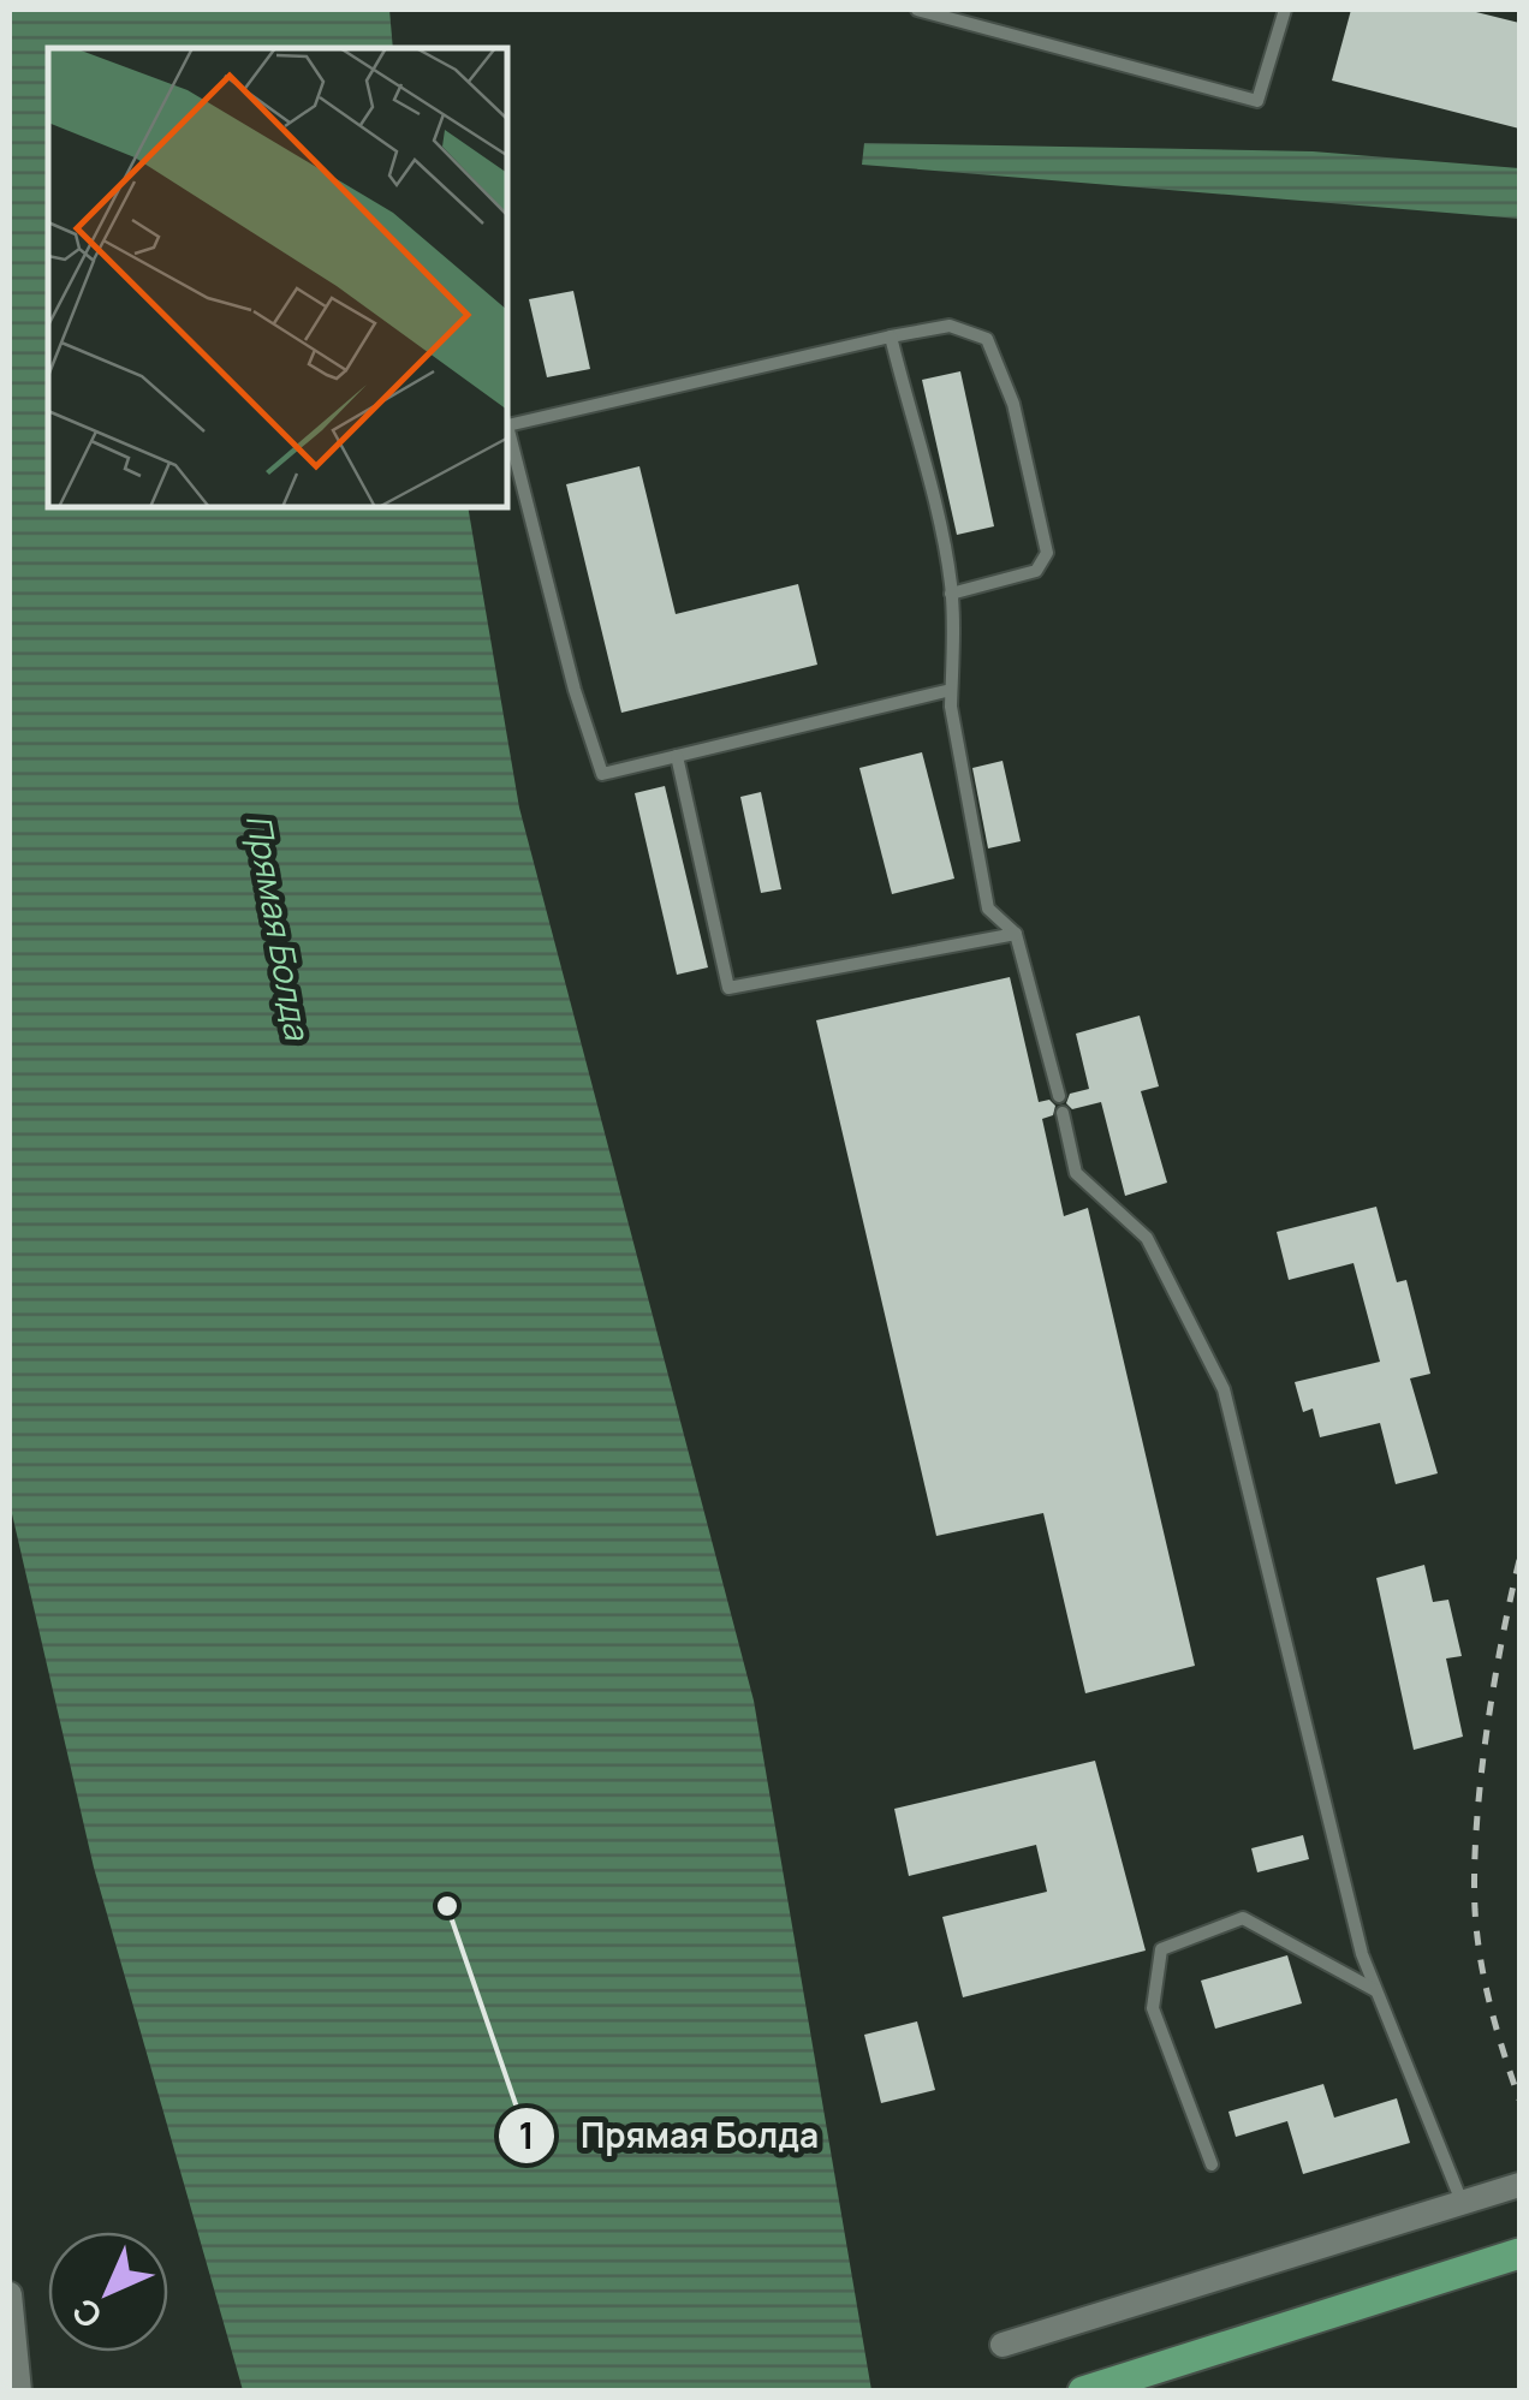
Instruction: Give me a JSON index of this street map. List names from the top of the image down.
{
  "water": ["Прямая Болда"],
  "places": ["Прямая Болда"],
  "north": "bottom left"
}
